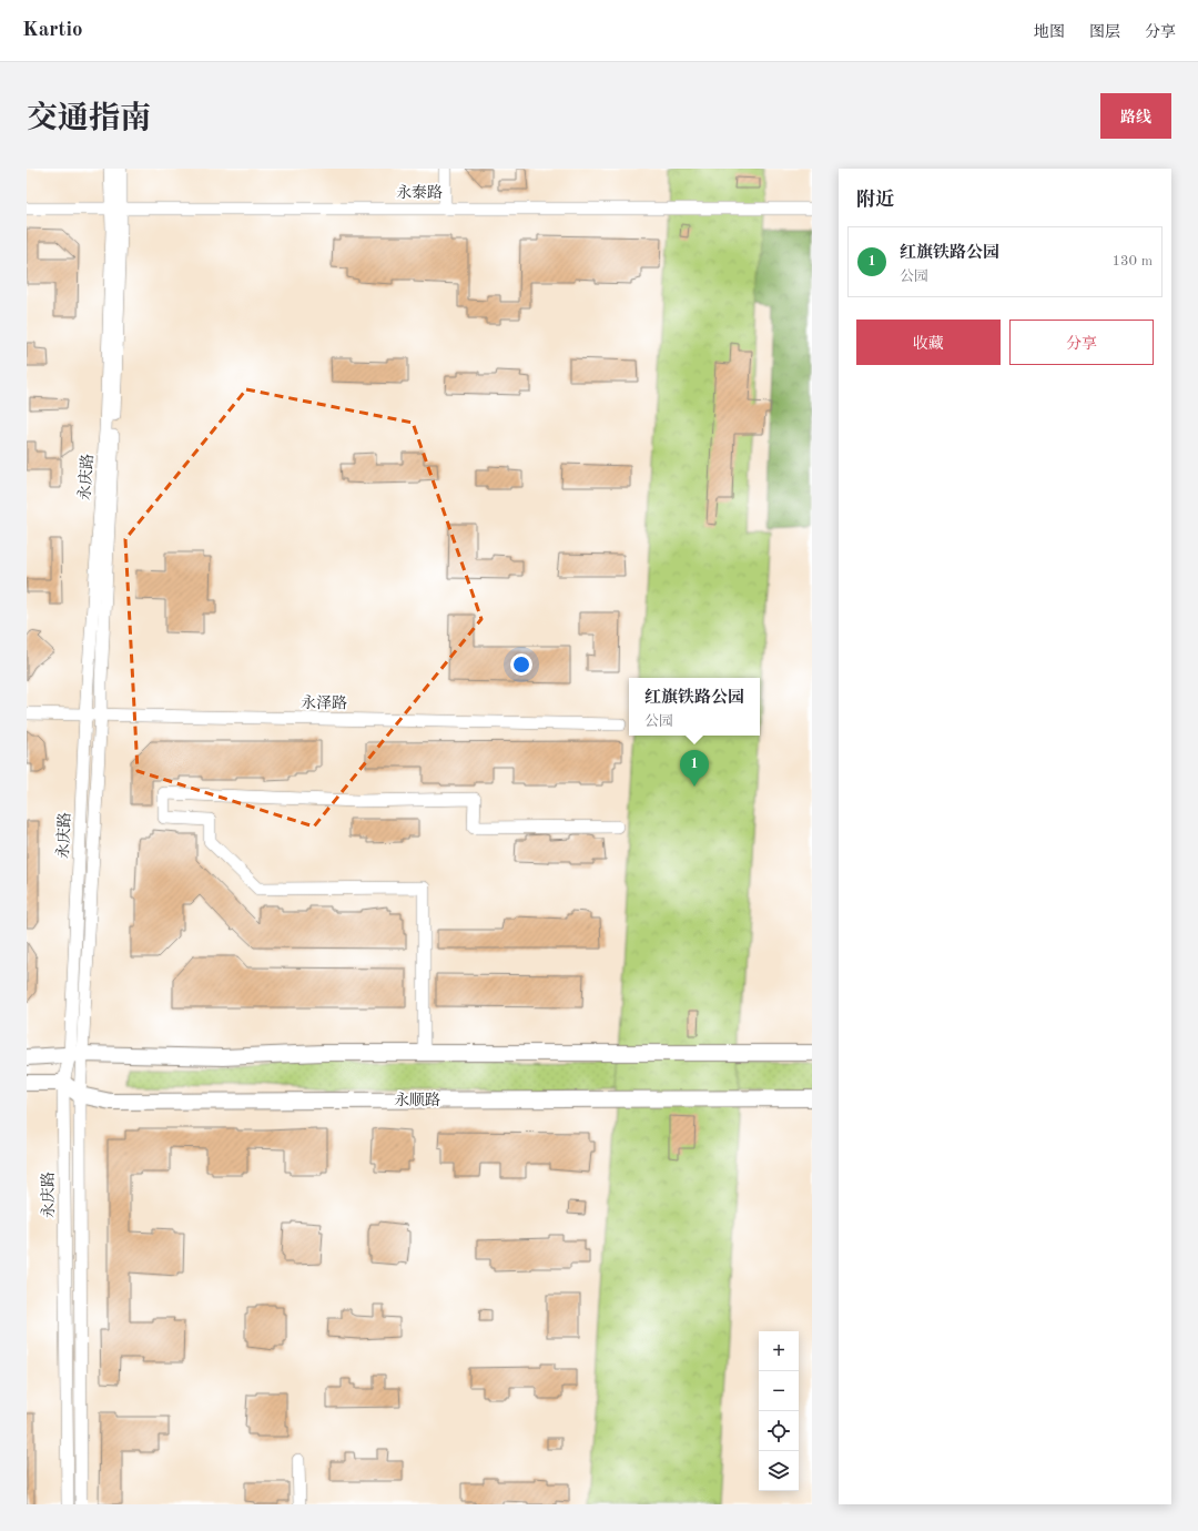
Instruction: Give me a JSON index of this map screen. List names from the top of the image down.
{
  "streets": {
    "main road": ["永顺路"],
    "street": ["永泰路", "永庆路", "永泽路"]
  },
  "crossings": [
    ["永泰路", "永庆路"],
    ["永庆路", "永泽路"],
    ["永庆路", "永顺路"]
  ],
  "page": {
    "header": "Kartio",
    "nav": ["地图", "图层", "分享"],
    "title": "交通指南",
    "buttons": [
      "路线",
      ["收藏", "分享"]
    ],
    "heading": "附近",
    "list": [
      {
        "mark": "1",
        "name": "红旗铁路公园",
        "note": "公园",
        "value": "130 m"
      }
    ],
    "popup": ["红旗铁路公园", "公园"],
    "pins": "1",
    "map_buttons": ["+", "−"]
  }
}
